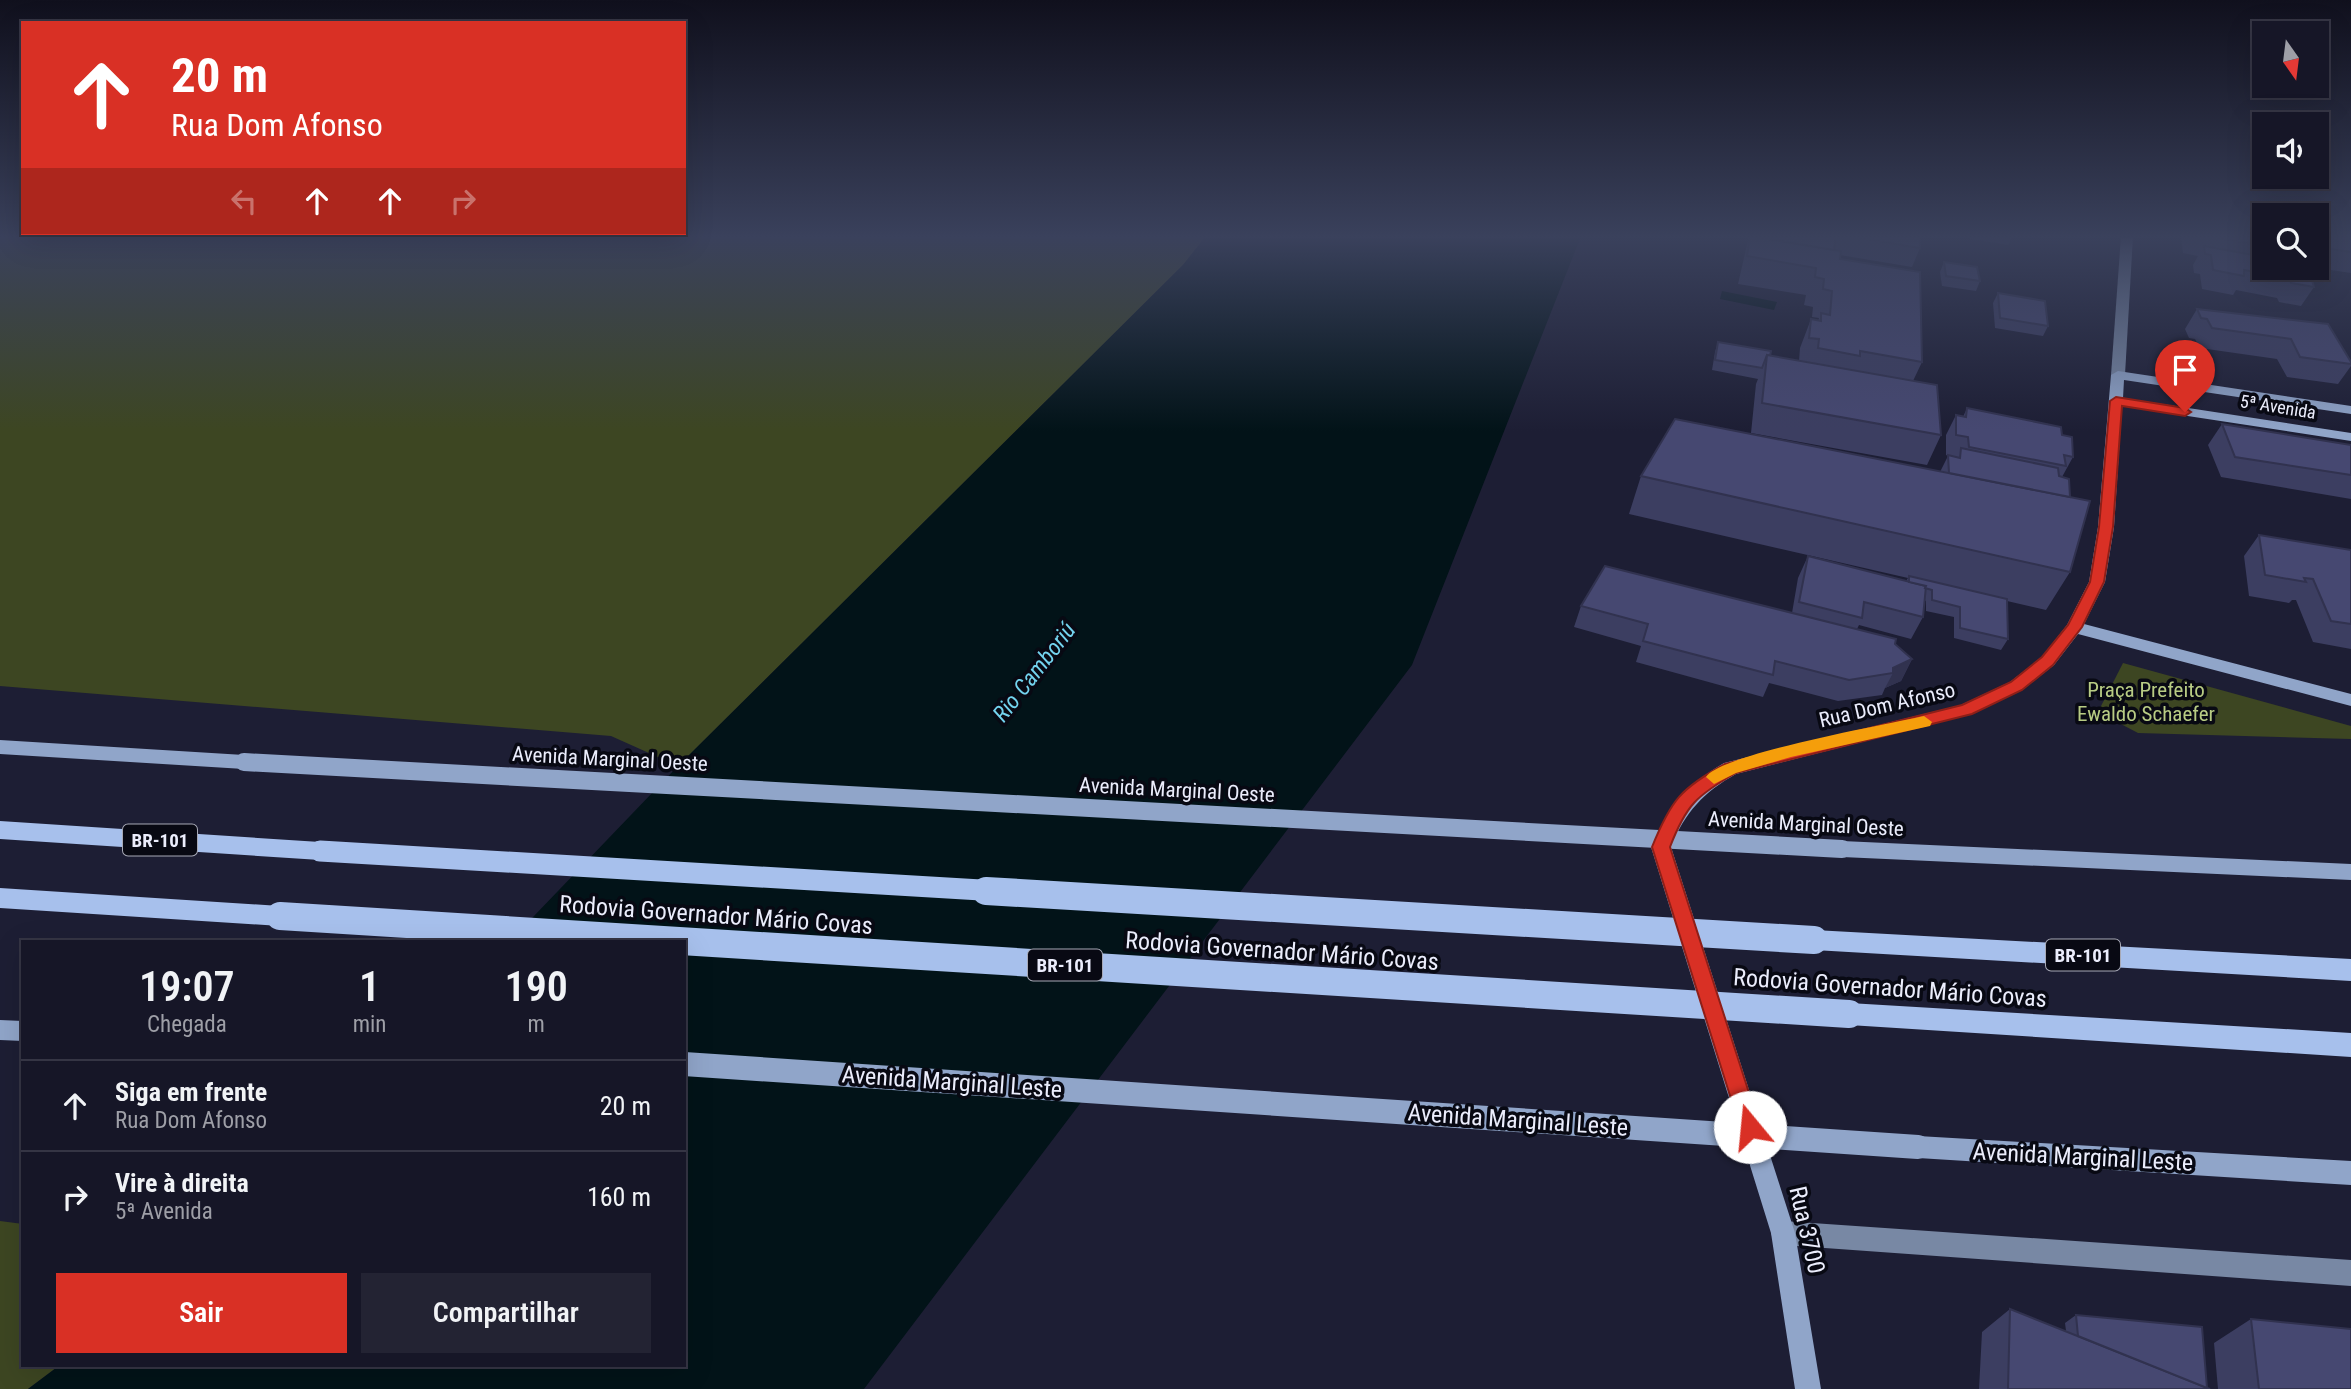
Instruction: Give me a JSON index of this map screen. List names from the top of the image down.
{
  "streets": {
    "highway": ["BR-101", "Rodovia Governador Mário Covas"],
    "main road": [
      "5ª Avenida",
      "Rua Dom Afonso",
      "Avenida Marginal Oeste",
      "Avenida Marginal Leste",
      "Rua 3700"
    ]
  },
  "crossings": [
    ["5ª Avenida", "Rua Dom Afonso"],
    ["Rua Dom Afonso", "Rua 3700"]
  ],
  "water": ["Rio Camboriú"],
  "parks": ["Praça Prefeito Ewaldo Schaefer"],
  "north": "bottom",
  "page": {
    "turn": ["20 m", "Rua Dom Afonso"],
    "eta": [
      "19:07",
      "Chegada",
      "1",
      "min",
      "190",
      "m"
    ],
    "list": [
      {
        "name": "Siga em frente",
        "note": "Rua Dom Afonso",
        "value": "20 m"
      },
      {
        "name": "Vire à direita",
        "note": "5ª Avenida",
        "value": "160 m"
      }
    ],
    "buttons": ["Sair", "Compartilhar"]
  }
}
